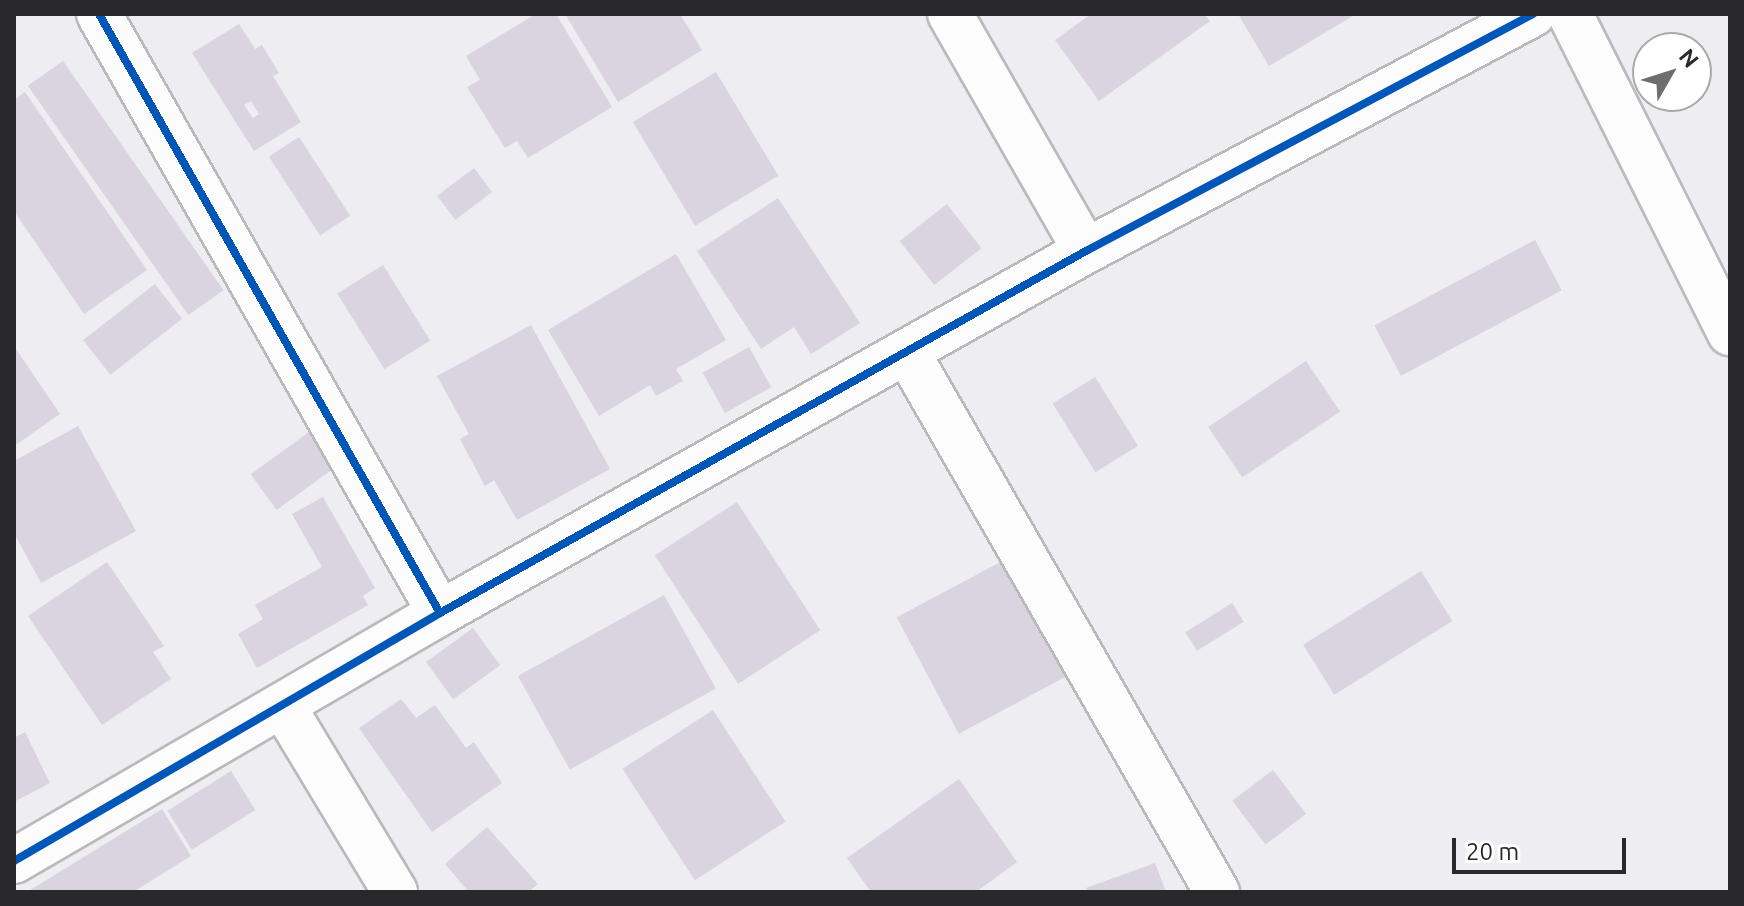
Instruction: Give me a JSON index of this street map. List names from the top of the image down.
{
  "scale_bar": "20 m",
  "north": "top right"
}
